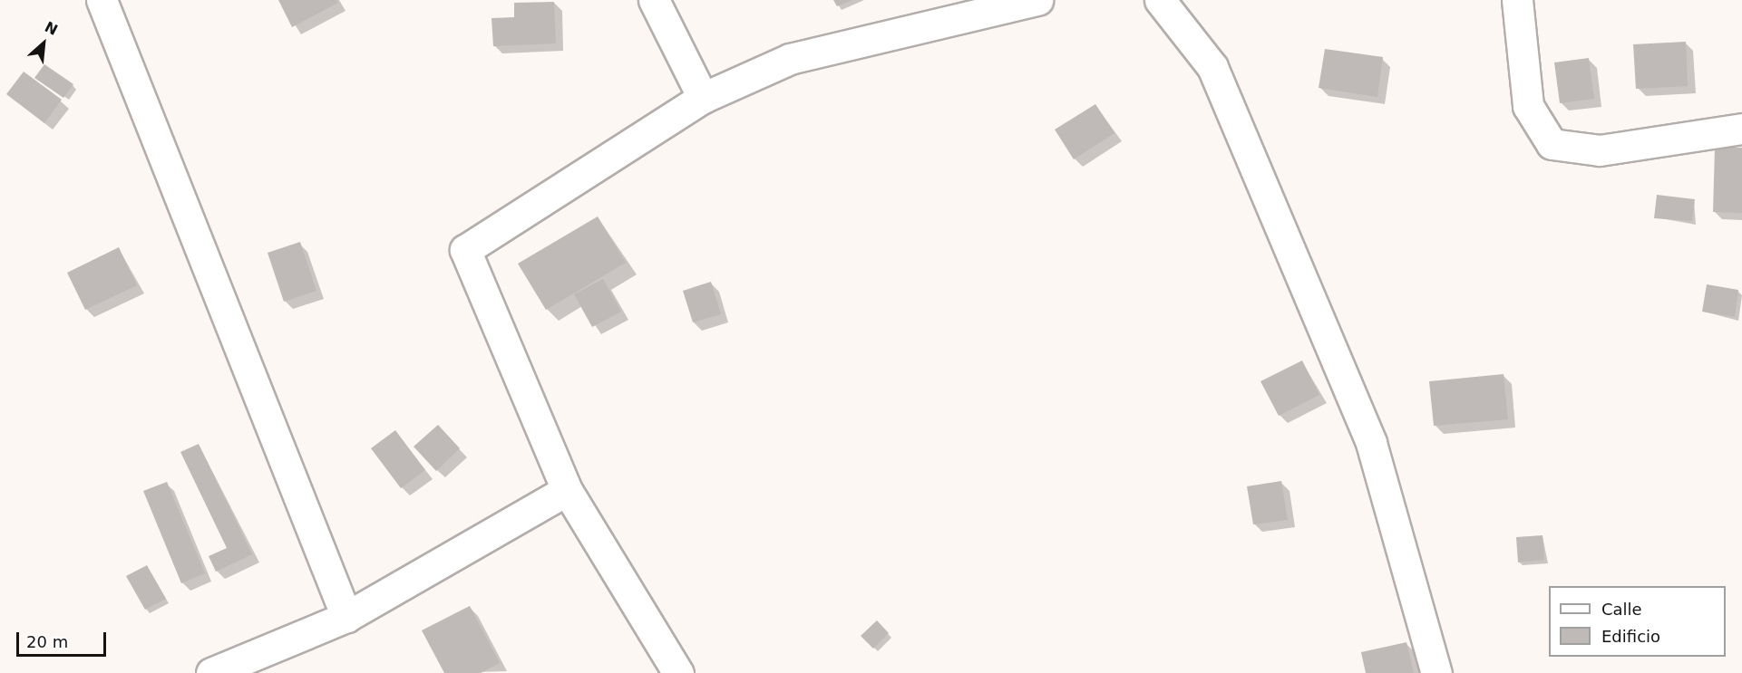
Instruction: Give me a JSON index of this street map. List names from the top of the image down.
{
  "legend": ["Calle", "Edificio"],
  "scale_bar": "20 m",
  "north": "top right"
}
